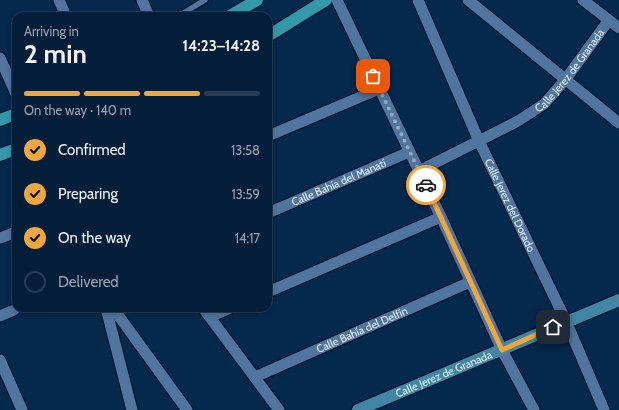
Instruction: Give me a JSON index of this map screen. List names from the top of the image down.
{
  "streets": {
    "street": [
      "Calle Jerez de Granada",
      "Calle Bahía del Manatí",
      "Calle Jerez del Dorado",
      "Calle Bahía del Delfín"
    ]
  },
  "crossings": [
    ["Calle Jerez de Granada", "Calle Jerez del Dorado"]
  ],
  "page": {
    "heading": ["2 min", "Arriving in", "14:23–14:28"],
    "bar": "On the way · 140 m",
    "list": [
      ["Confirmed", "13:58"],
      ["Preparing", "13:59"],
      ["On the way", "14:17"],
      "Delivered"
    ]
  }
}
